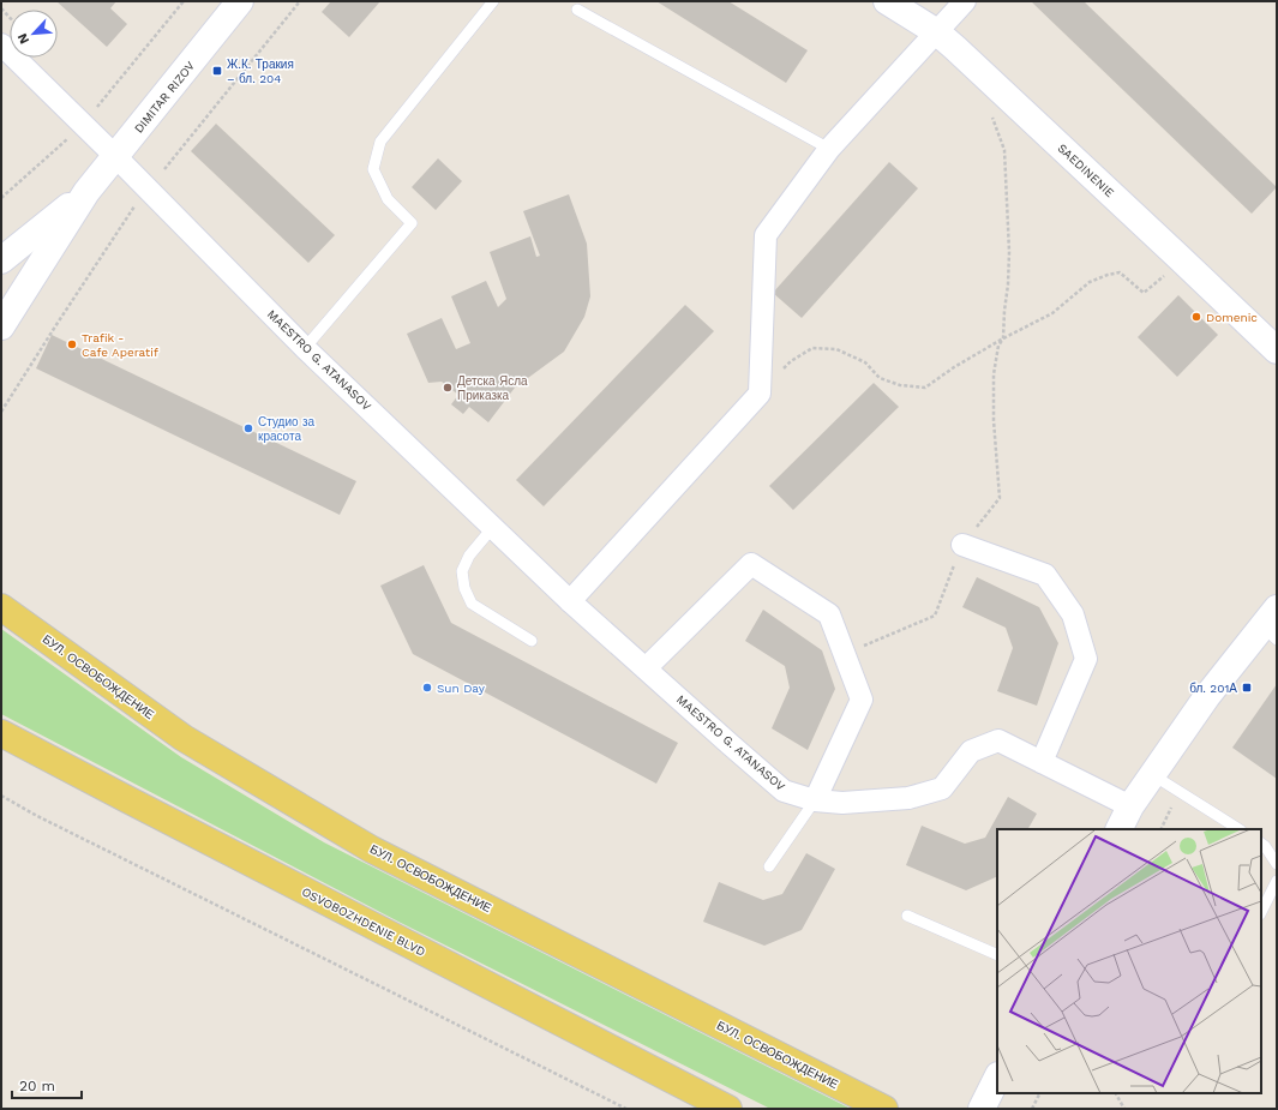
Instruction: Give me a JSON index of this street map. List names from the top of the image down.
{
  "streets": {
    "main road": ["БУЛ. ОСВОБОЖДЕНИЕ", "OSVOBOZHDENIE BLVD"],
    "street": ["DIMITAR RIZOV", "SAEDINENIE", "MAESTRO G. ATANASOV"]
  },
  "crossings": [
    ["DIMITAR RIZOV", "MAESTRO G. ATANASOV"]
  ],
  "places": {
    "transit": ["Ж.К. Тракия – бл. 204", "бл. 201А"],
    "other": [
      "Domenic",
      "Trafik - Cafe Aperatif",
      "Детска Ясла Приказка",
      "Студио за красота",
      "Sun Day"
    ]
  },
  "scale_bar": "20 m",
  "north": "bottom left"
}
